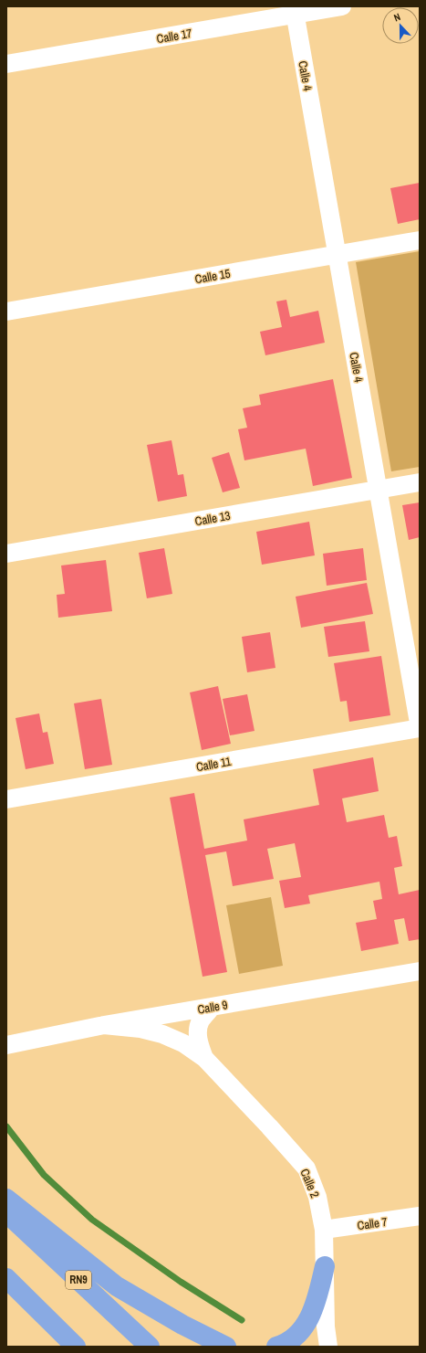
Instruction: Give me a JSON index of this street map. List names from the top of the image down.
{
  "streets": {
    "highway": ["RN9"],
    "street": [
      "Calle 17",
      "Calle 4",
      "Calle 15",
      "Calle 13",
      "Calle 11",
      "Calle 9",
      "Calle 2",
      "Calle 7"
    ]
  },
  "crossings": [
    ["Calle 17", "Calle 4"],
    ["Calle 4", "Calle 15"],
    ["Calle 4", "Calle 13"],
    ["Calle 4", "Calle 11"],
    ["Calle 9", "Calle 2"],
    ["Calle 2", "Calle 7"]
  ],
  "north": "top"
}
